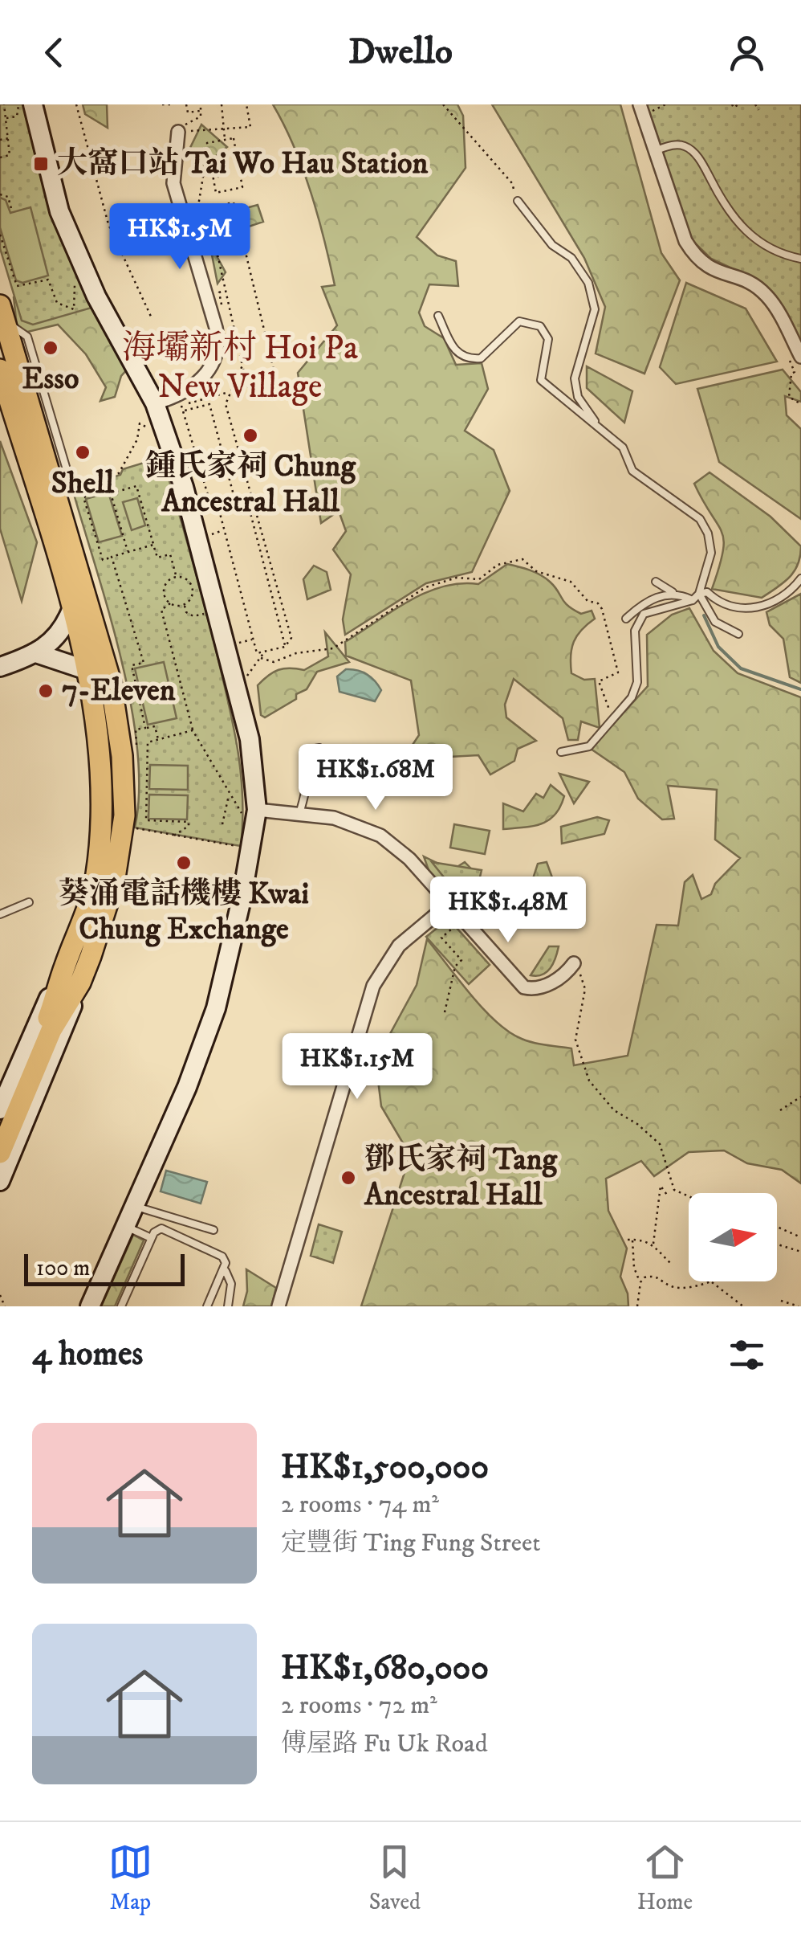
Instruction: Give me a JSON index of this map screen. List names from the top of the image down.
{
  "districts": ["海壩新村 Hoi Pa New Village"],
  "places": {
    "transit": ["大窩口站 Tai Wo Hau Station"],
    "other": [
      "Esso",
      "鍾氏家祠 Chung Ancestral Hall",
      "Shell",
      "7-Eleven",
      "葵涌電話機樓 Kwai Chung Exchange",
      "鄧氏家祠 Tang Ancestral Hall"
    ]
  },
  "scale_bar": "100 m",
  "north": "right",
  "page": {
    "header": "Dwello",
    "price": [
      "HK$1.5M",
      "HK$1.68M",
      "HK$1.48M",
      "HK$1.15M"
    ],
    "scale": "100 m",
    "heading": "4 homes",
    "list": [
      {
        "name": "HK$1,500,000",
        "note": "2 rooms · 74 m² · 定豐街 Ting Fung Street"
      },
      {
        "name": "HK$1,680,000",
        "note": "2 rooms · 72 m² · 傅屋路 Fu Uk Road"
      }
    ],
    "tabs": ["Map", "Saved", "Home"]
  }
}
